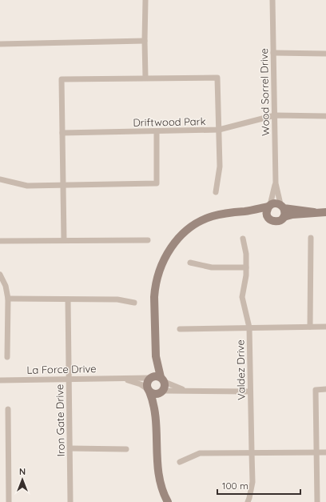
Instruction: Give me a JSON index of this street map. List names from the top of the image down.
{
  "streets": {
    "street": [
      "Wood Sorrel Drive",
      "Driftwood Park",
      "La Force Drive",
      "Valdez Drive",
      "Iron Gate Drive"
    ]
  },
  "crossings": [
    ["Wood Sorrel Drive", "Driftwood Park"],
    ["La Force Drive", "Valdez Drive"],
    ["La Force Drive", "Iron Gate Drive"]
  ],
  "scale_bar": "100 m",
  "north": "top"
}
